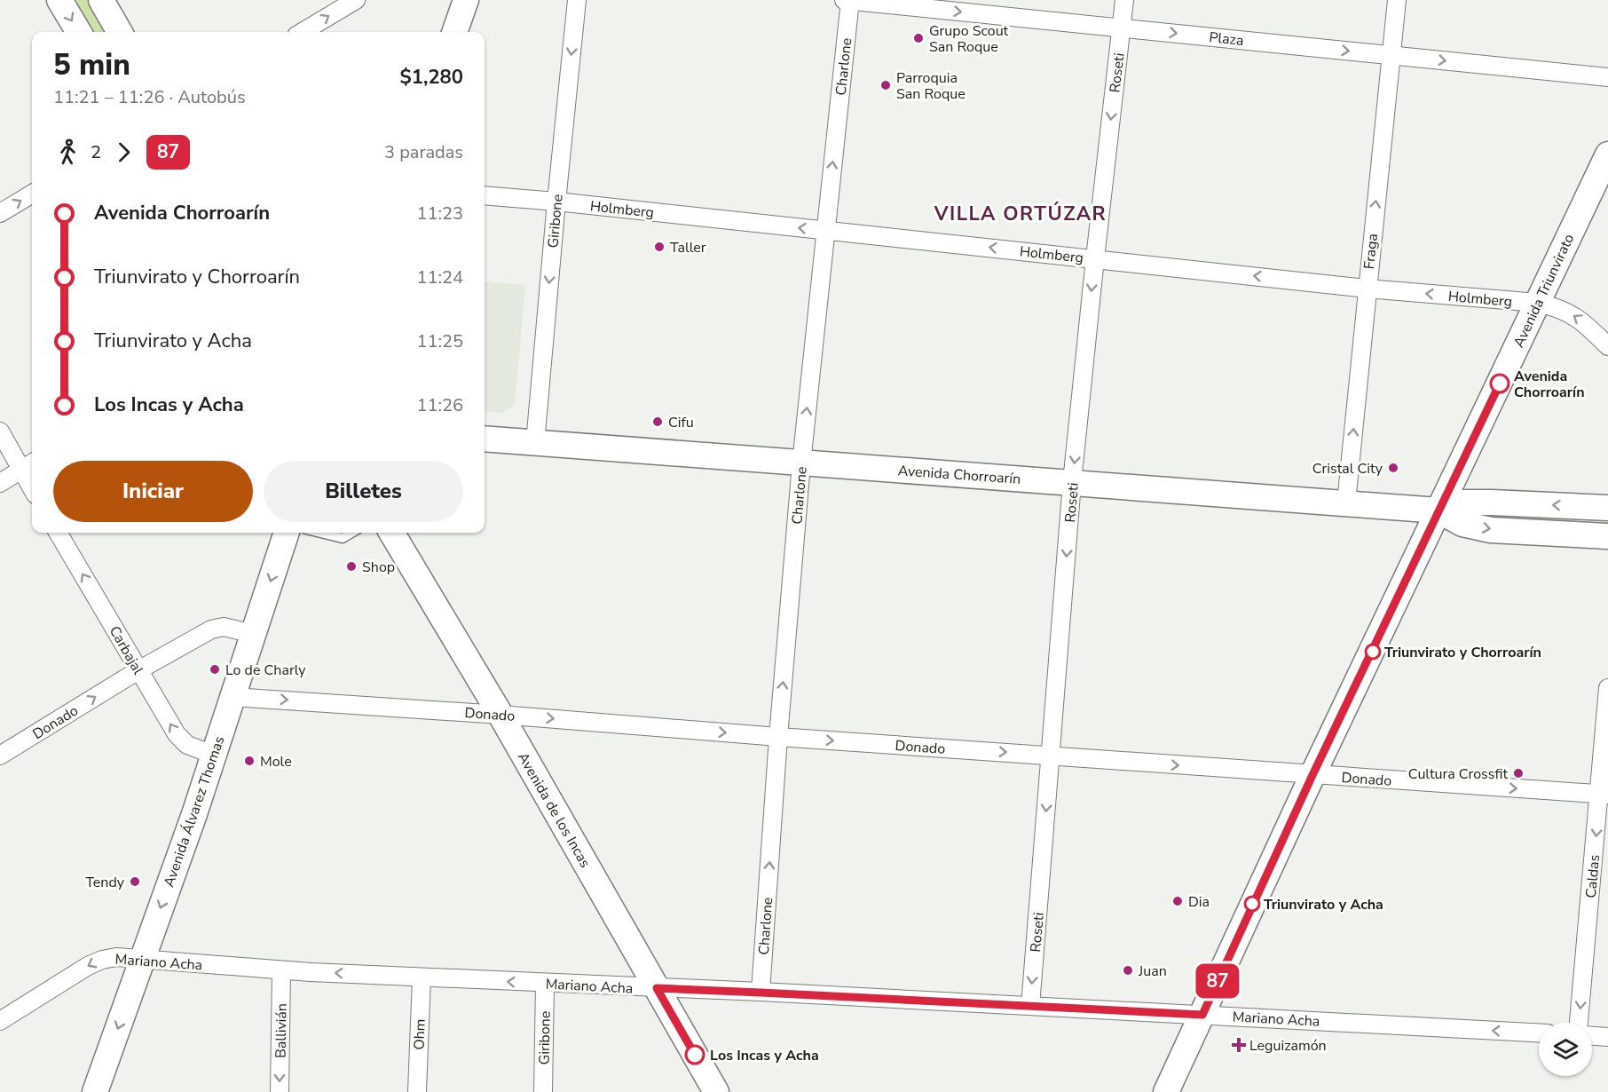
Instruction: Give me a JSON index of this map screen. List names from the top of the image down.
{
  "streets": {
    "main road": [
      "Avenida Triunvirato",
      "Avenida Chorroarín",
      "Avenida de los Incas",
      "Avenida Álvarez Thomas"
    ],
    "street": [
      "Plaza",
      "Charlone",
      "Roseti",
      "Holmberg",
      "Giribone",
      "Fraga",
      "Carbajal",
      "Donado",
      "Caldas",
      "Mariano Acha",
      "Ballivián",
      "Ohm"
    ]
  },
  "crossings": [
    ["Plaza", "Charlone"],
    ["Plaza", "Roseti"],
    ["Plaza", "Fraga"],
    ["Charlone", "Holmberg"],
    ["Charlone", "Avenida Chorroarín"],
    ["Charlone", "Donado"],
    ["Charlone", "Mariano Acha"],
    ["Roseti", "Holmberg"],
    ["Roseti", "Avenida Chorroarín"],
    ["Roseti", "Donado"],
    ["Roseti", "Mariano Acha"],
    ["Holmberg", "Giribone"],
    ["Holmberg", "Fraga"],
    ["Holmberg", "Avenida Triunvirato"],
    ["Giribone", "Avenida Chorroarín"],
    ["Giribone", "Mariano Acha"],
    ["Fraga", "Avenida Chorroarín"],
    ["Avenida Triunvirato", "Avenida Chorroarín"],
    ["Avenida Triunvirato", "Donado"],
    ["Avenida Triunvirato", "Mariano Acha"],
    ["Carbajal", "Donado"],
    ["Carbajal", "Avenida Álvarez Thomas"],
    ["Donado", "Avenida de los Incas"],
    ["Donado", "Avenida Álvarez Thomas"],
    ["Donado", "Caldas"],
    ["Avenida de los Incas", "Mariano Acha"],
    ["Avenida Álvarez Thomas", "Mariano Acha"],
    ["Mariano Acha", "Ballivián"],
    ["Mariano Acha", "Ohm"]
  ],
  "one_way": [
    "Plaza",
    "Charlone",
    "Roseti",
    "Holmberg",
    "Giribone",
    "Fraga",
    "Carbajal",
    "Donado",
    "Avenida Álvarez Thomas",
    "Caldas",
    "Mariano Acha",
    "Ballivián"
  ],
  "districts": ["VILLA ORTÚZAR"],
  "places": {
    "other": [
      "Grupo Scout San Roque",
      "Parroquia San Roque",
      "Taller",
      "Avenida Chorroarín",
      "Cifu",
      "Cristal City",
      "Shop",
      "Triunvirato y Chorroarín",
      "Lo de Charly",
      "Mole",
      "Cultura Crossfit",
      "Tendy",
      "Dia",
      "Triunvirato y Acha",
      "Juan",
      "Los Incas y Acha"
    ],
    "health": ["Leguizamón"]
  },
  "lines": ["bus line 87"],
  "page": {
    "on_map": "87",
    "heading": ["5 min", "11:21 – 11:26 · Autobús", "$1,280"],
    "legs": ["2", "87", "3 paradas"],
    "list": [
      {
        "name": "Avenida Chorroarín",
        "value": "11:23"
      },
      {
        "name": "Triunvirato y Chorroarín",
        "value": "11:24"
      },
      {
        "name": "Triunvirato y Acha",
        "value": "11:25"
      },
      {
        "name": "Los Incas y Acha",
        "value": "11:26"
      }
    ],
    "buttons": ["Iniciar", "Billetes"]
  }
}
